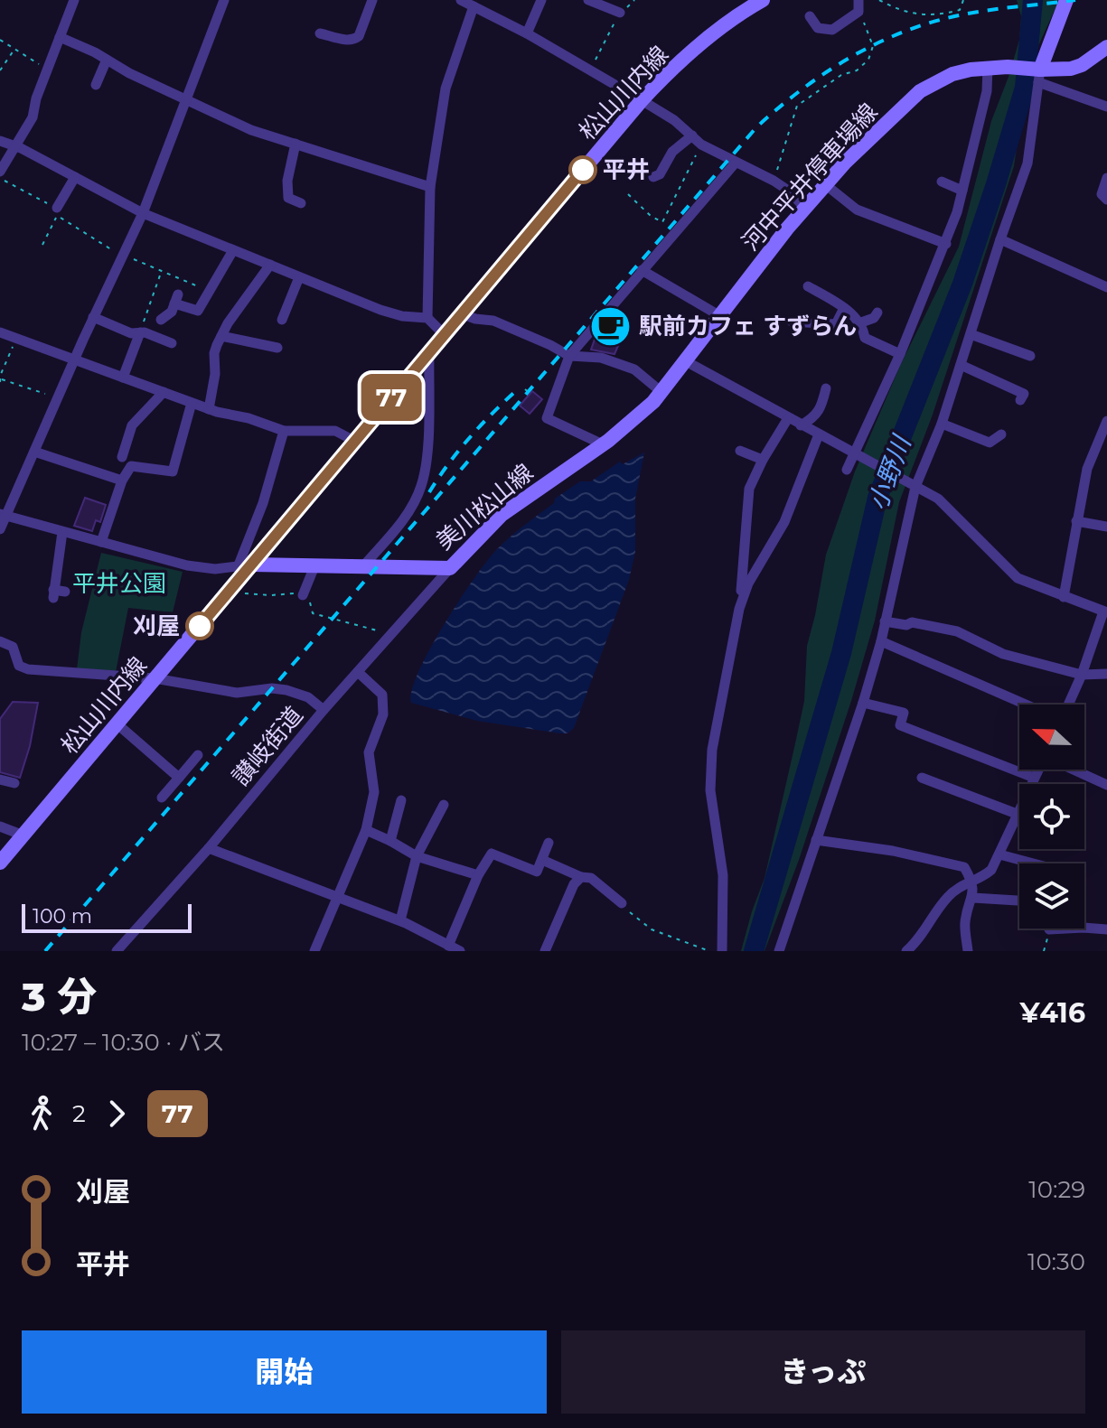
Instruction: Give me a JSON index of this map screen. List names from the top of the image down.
{
  "streets": {
    "main road": ["松山川内線", "河中平井停車場線", "美川松山線"],
    "street": ["讃岐街道"]
  },
  "crossings": [
    ["松山川内線", "美川松山線"],
    ["河中平井停車場線", "美川松山線"],
    ["美川松山線", "讃岐街道"]
  ],
  "water": ["小野川"],
  "parks": ["平井公園"],
  "places": {
    "other": ["平井", "刈屋"],
    "cafe": ["駅前カフェ すずらん"]
  },
  "lines": ["bus line 77"],
  "scale_bar": "100 m",
  "north": "left",
  "page": {
    "on_map": "77",
    "scale": "100 m",
    "heading": ["3 分", "10:27 – 10:30 · バス", "¥416"],
    "legs": ["2", "77"],
    "list": [
      {
        "name": "刈屋",
        "value": "10:29"
      },
      {
        "name": "平井",
        "value": "10:30"
      }
    ],
    "buttons": ["開始", "きっぷ"]
  }
}
